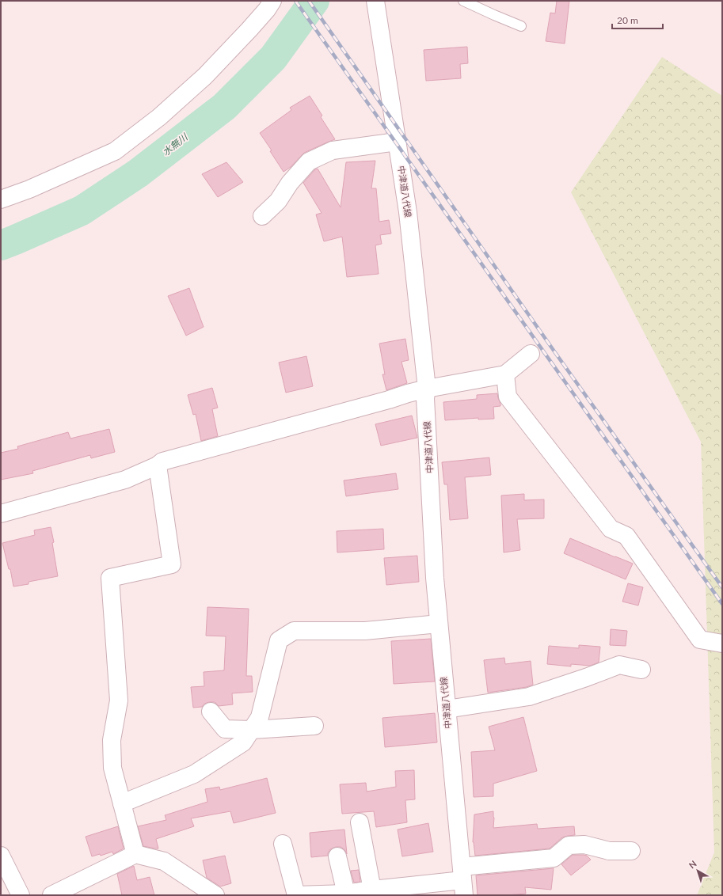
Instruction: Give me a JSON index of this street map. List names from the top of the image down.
{
  "streets": {
    "street": ["中津道八代線"]
  },
  "water": ["水無川"],
  "scale_bar": "20 m",
  "north": "top left"
}
